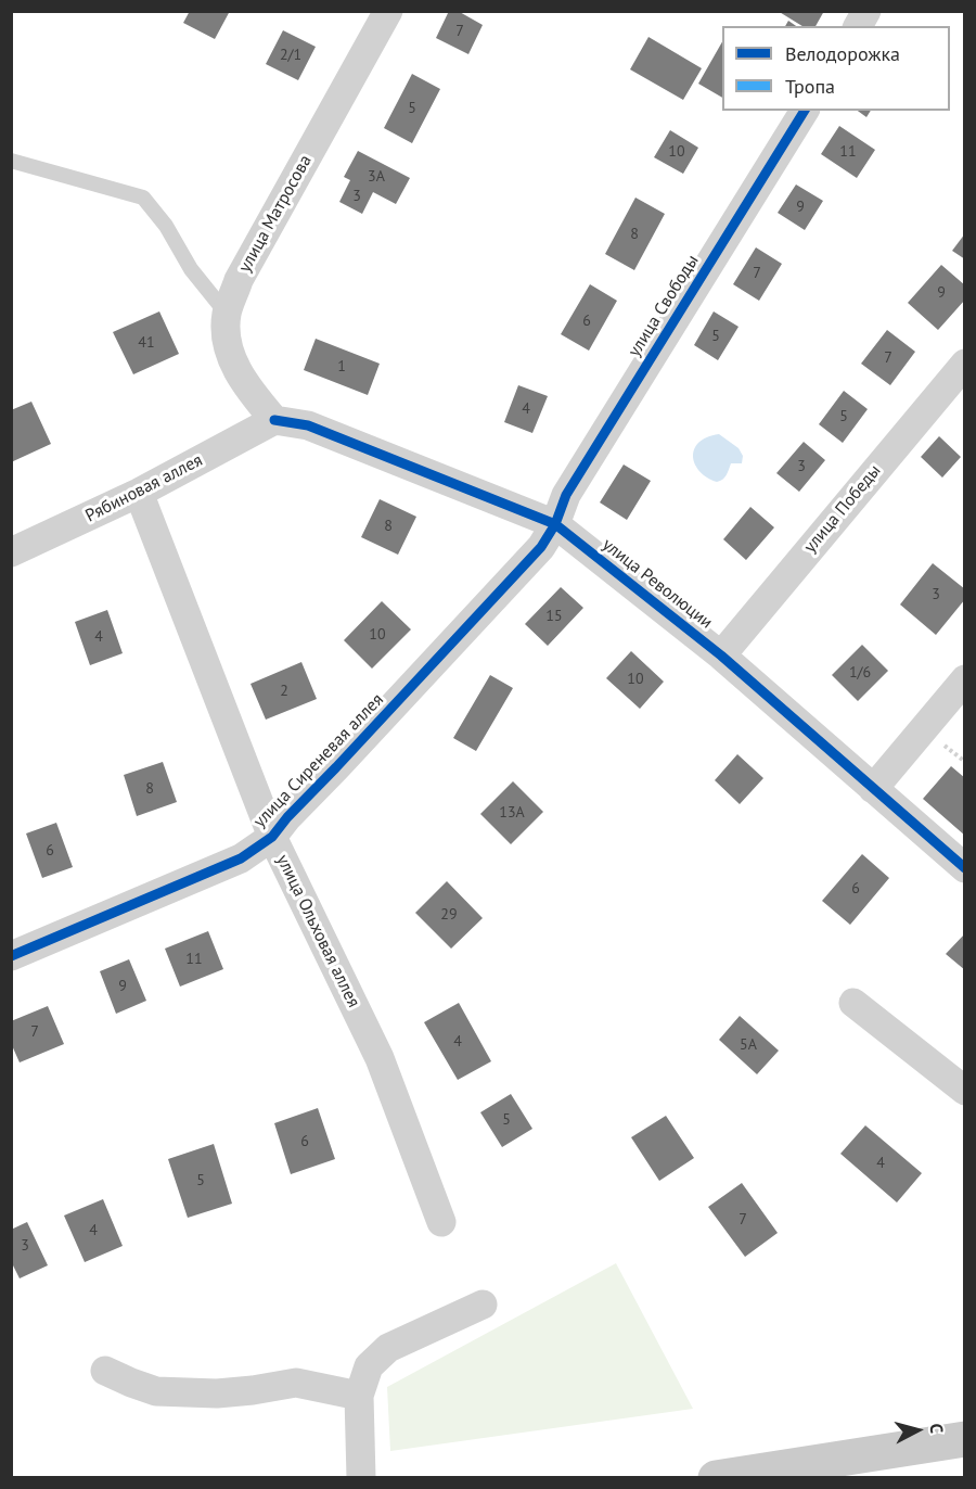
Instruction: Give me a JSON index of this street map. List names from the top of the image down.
{
  "streets": {
    "street": [
      "улица Матросова",
      "улица Свободы",
      "Рябиновая аллея",
      "улица Победы",
      "улица Революции",
      "улица Сиреневая аллея",
      "улица Ольховая аллея"
    ]
  },
  "crossings": [
    ["улица Матросова", "Рябиновая аллея"],
    ["улица Матросова", "улица Революции"],
    ["улица Свободы", "улица Революции"],
    ["улица Свободы", "улица Сиреневая аллея"],
    ["Рябиновая аллея", "улица Революции"],
    ["Рябиновая аллея", "улица Ольховая аллея"],
    ["улица Победы", "улица Революции"],
    ["улица Революции", "улица Сиреневая аллея"],
    ["улица Сиреневая аллея", "улица Ольховая аллея"]
  ],
  "house_numbers": [
    "7",
    "2/1",
    "5",
    "10",
    "11",
    "3А",
    "3",
    "9",
    "8",
    "7",
    "9",
    "6",
    "5",
    "41",
    "7",
    "1",
    "4",
    "5",
    "3",
    "8",
    "3",
    "15",
    "10",
    "4",
    "1/6",
    "10",
    "2",
    "8",
    "13А",
    "6",
    "6",
    "29",
    "11",
    "9",
    "7",
    "4",
    "5А",
    "5",
    "6",
    "4",
    "5",
    "7",
    "4",
    "3"
  ],
  "legend": ["Велодорожка", "Тропа"],
  "north": "right"
}
